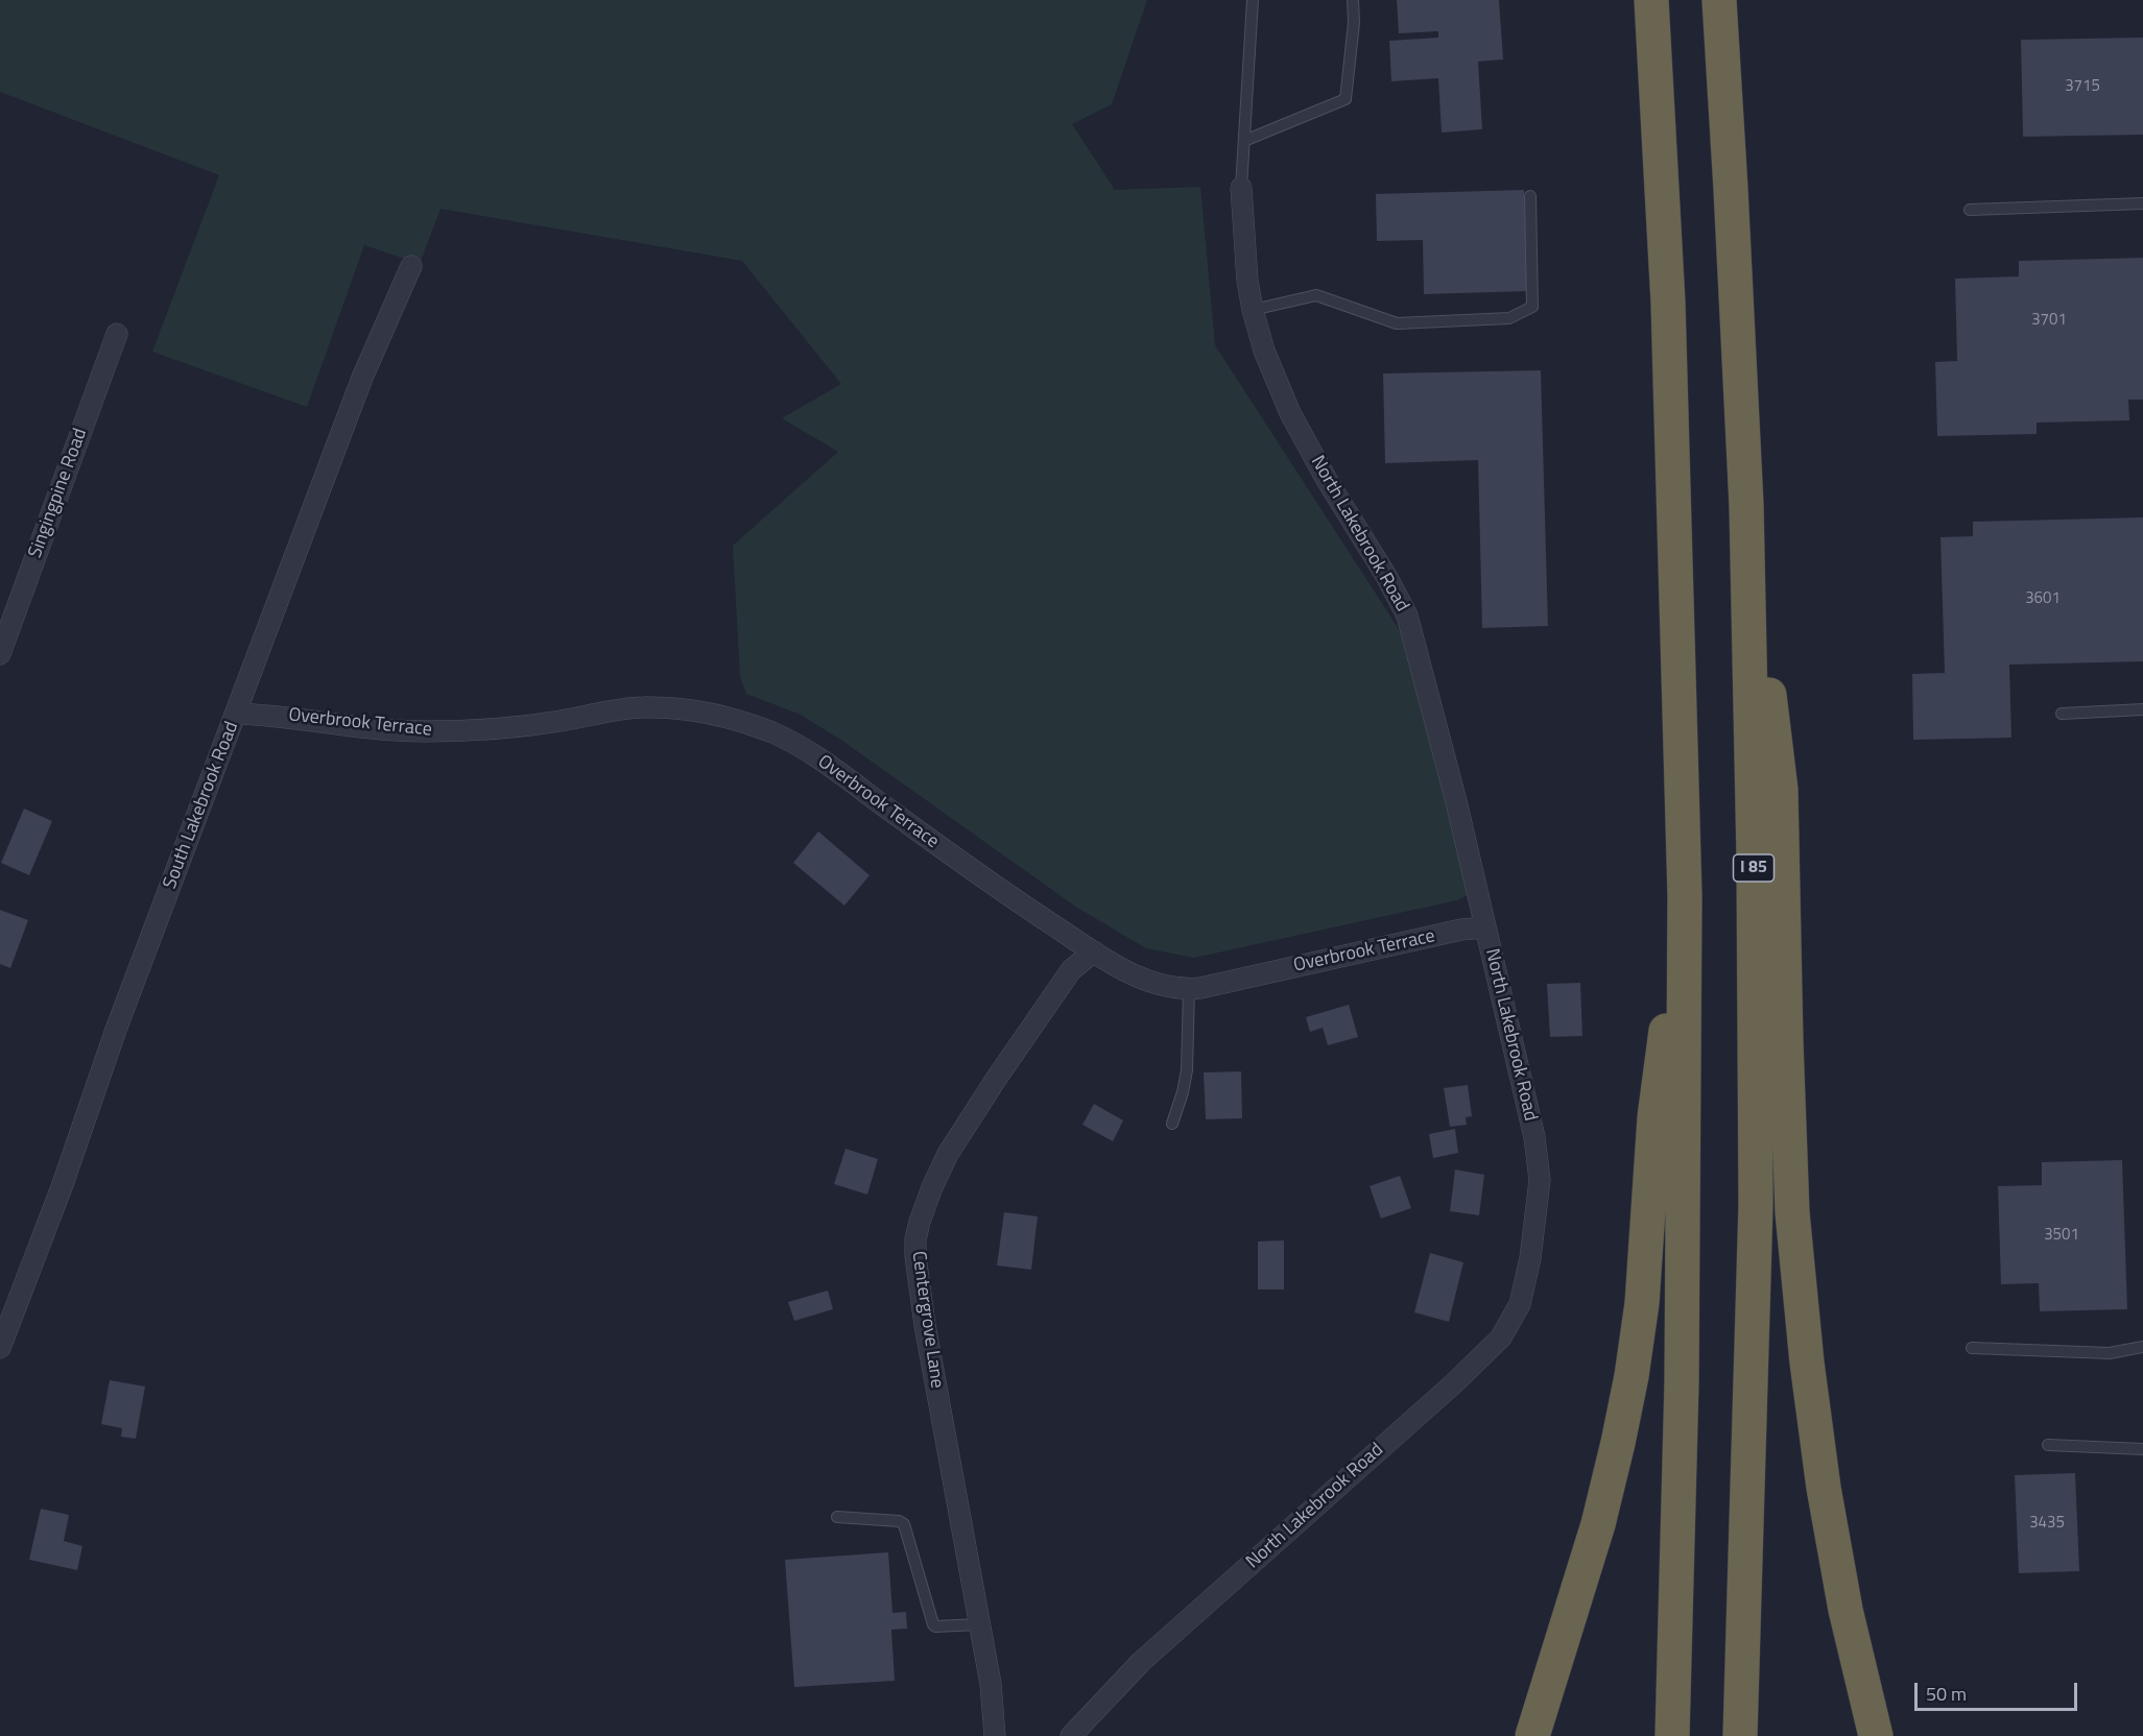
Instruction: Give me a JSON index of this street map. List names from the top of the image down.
{
  "streets": {
    "highway": ["I 85"],
    "street": [
      "Singingpine Road",
      "North Lakebrook Road",
      "Overbrook Terrace",
      "South Lakebrook Road",
      "Centergrove Lane"
    ]
  },
  "crossings": [
    ["North Lakebrook Road", "Overbrook Terrace"],
    ["Overbrook Terrace", "South Lakebrook Road"],
    ["Overbrook Terrace", "Centergrove Lane"]
  ],
  "house_numbers": [
    "3715",
    "3701",
    "3601",
    "3501",
    "3435"
  ],
  "scale_bar": "50 m"
}
